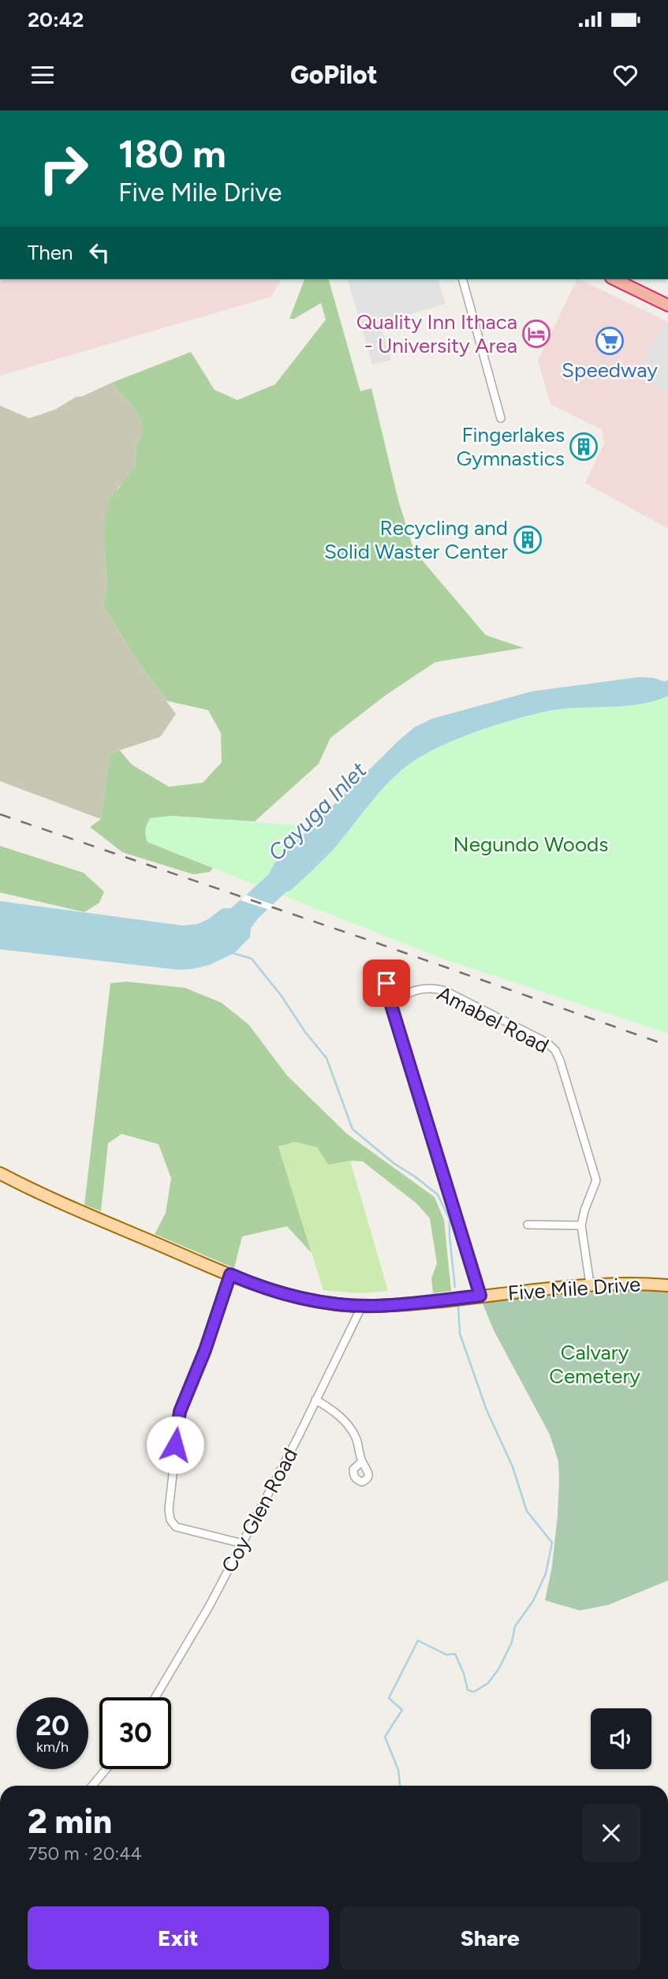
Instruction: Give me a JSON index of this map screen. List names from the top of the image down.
{
  "streets": {
    "main road": ["Five Mile Drive"],
    "street": ["Amabel Road", "Coy Glen Road"]
  },
  "crossings": [
    ["Amabel Road", "Five Mile Drive"],
    ["Five Mile Drive", "Coy Glen Road"]
  ],
  "water": ["Cayuga Inlet"],
  "parks": ["Negundo Woods", "Calvary Cemetery"],
  "places": {
    "hotel": ["Quality Inn Ithaca - University Area"],
    "supermarket": ["Speedway"],
    "building": ["Fingerlakes Gymnastics", "Recycling and Solid Waster Center"]
  },
  "page": {
    "status": "20:42",
    "header": "GoPilot",
    "turn": ["180 m", "Five Mile Drive"],
    "then": "Then",
    "speed": "20 km/h",
    "limit": "30",
    "heading": ["2 min", "750 m · 20:44"],
    "buttons": ["Exit", "Share"]
  }
}
